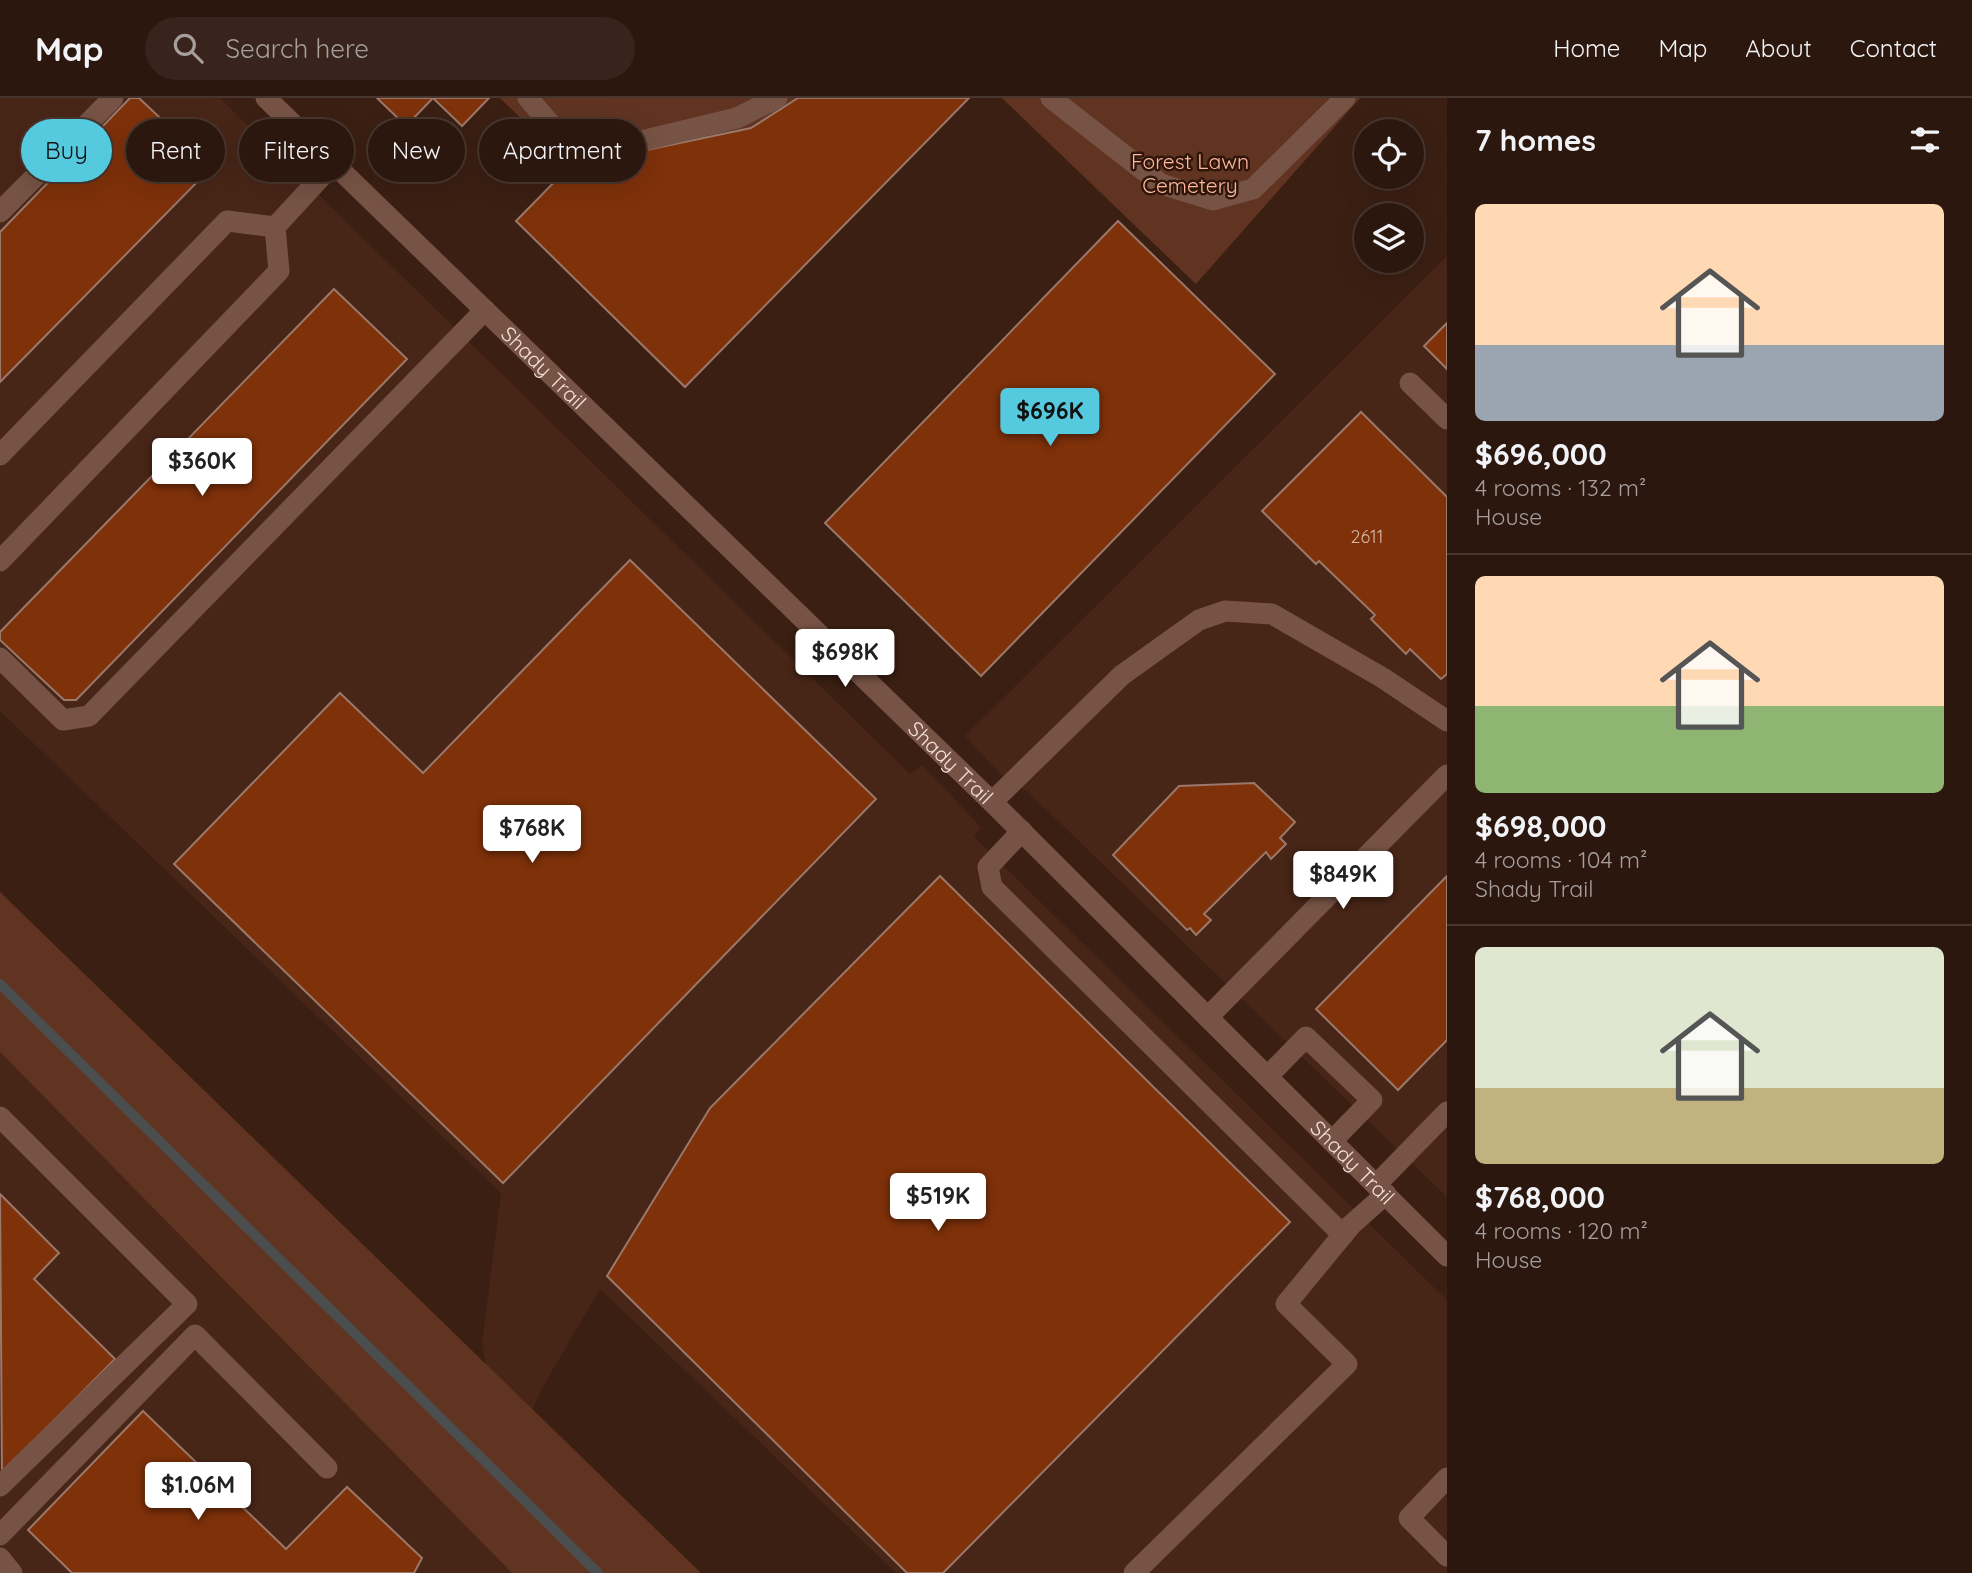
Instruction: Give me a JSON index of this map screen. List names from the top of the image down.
{
  "streets": {
    "street": ["Shady Trail"]
  },
  "parks": ["Forest Lawn Cemetery"],
  "house_numbers": ["2611"],
  "page": {
    "header": "Map",
    "search": "Search here",
    "nav": [
      "Home",
      "Map",
      "About",
      "Contact"
    ],
    "heading": "7 homes",
    "chip": [
      "Buy",
      "Rent",
      "Filters",
      "New",
      "Apartment"
    ],
    "list": [
      {
        "name": "$696,000",
        "note": "4 rooms · 132 m² · House"
      },
      {
        "name": "$698,000",
        "note": "4 rooms · 104 m² · Shady Trail"
      },
      {
        "name": "$768,000",
        "note": "4 rooms · 120 m² · House"
      }
    ],
    "price": [
      "$696K",
      "$360K",
      "$698K",
      "$768K",
      "$849K",
      "$519K",
      "$1.06M"
    ]
  }
}
